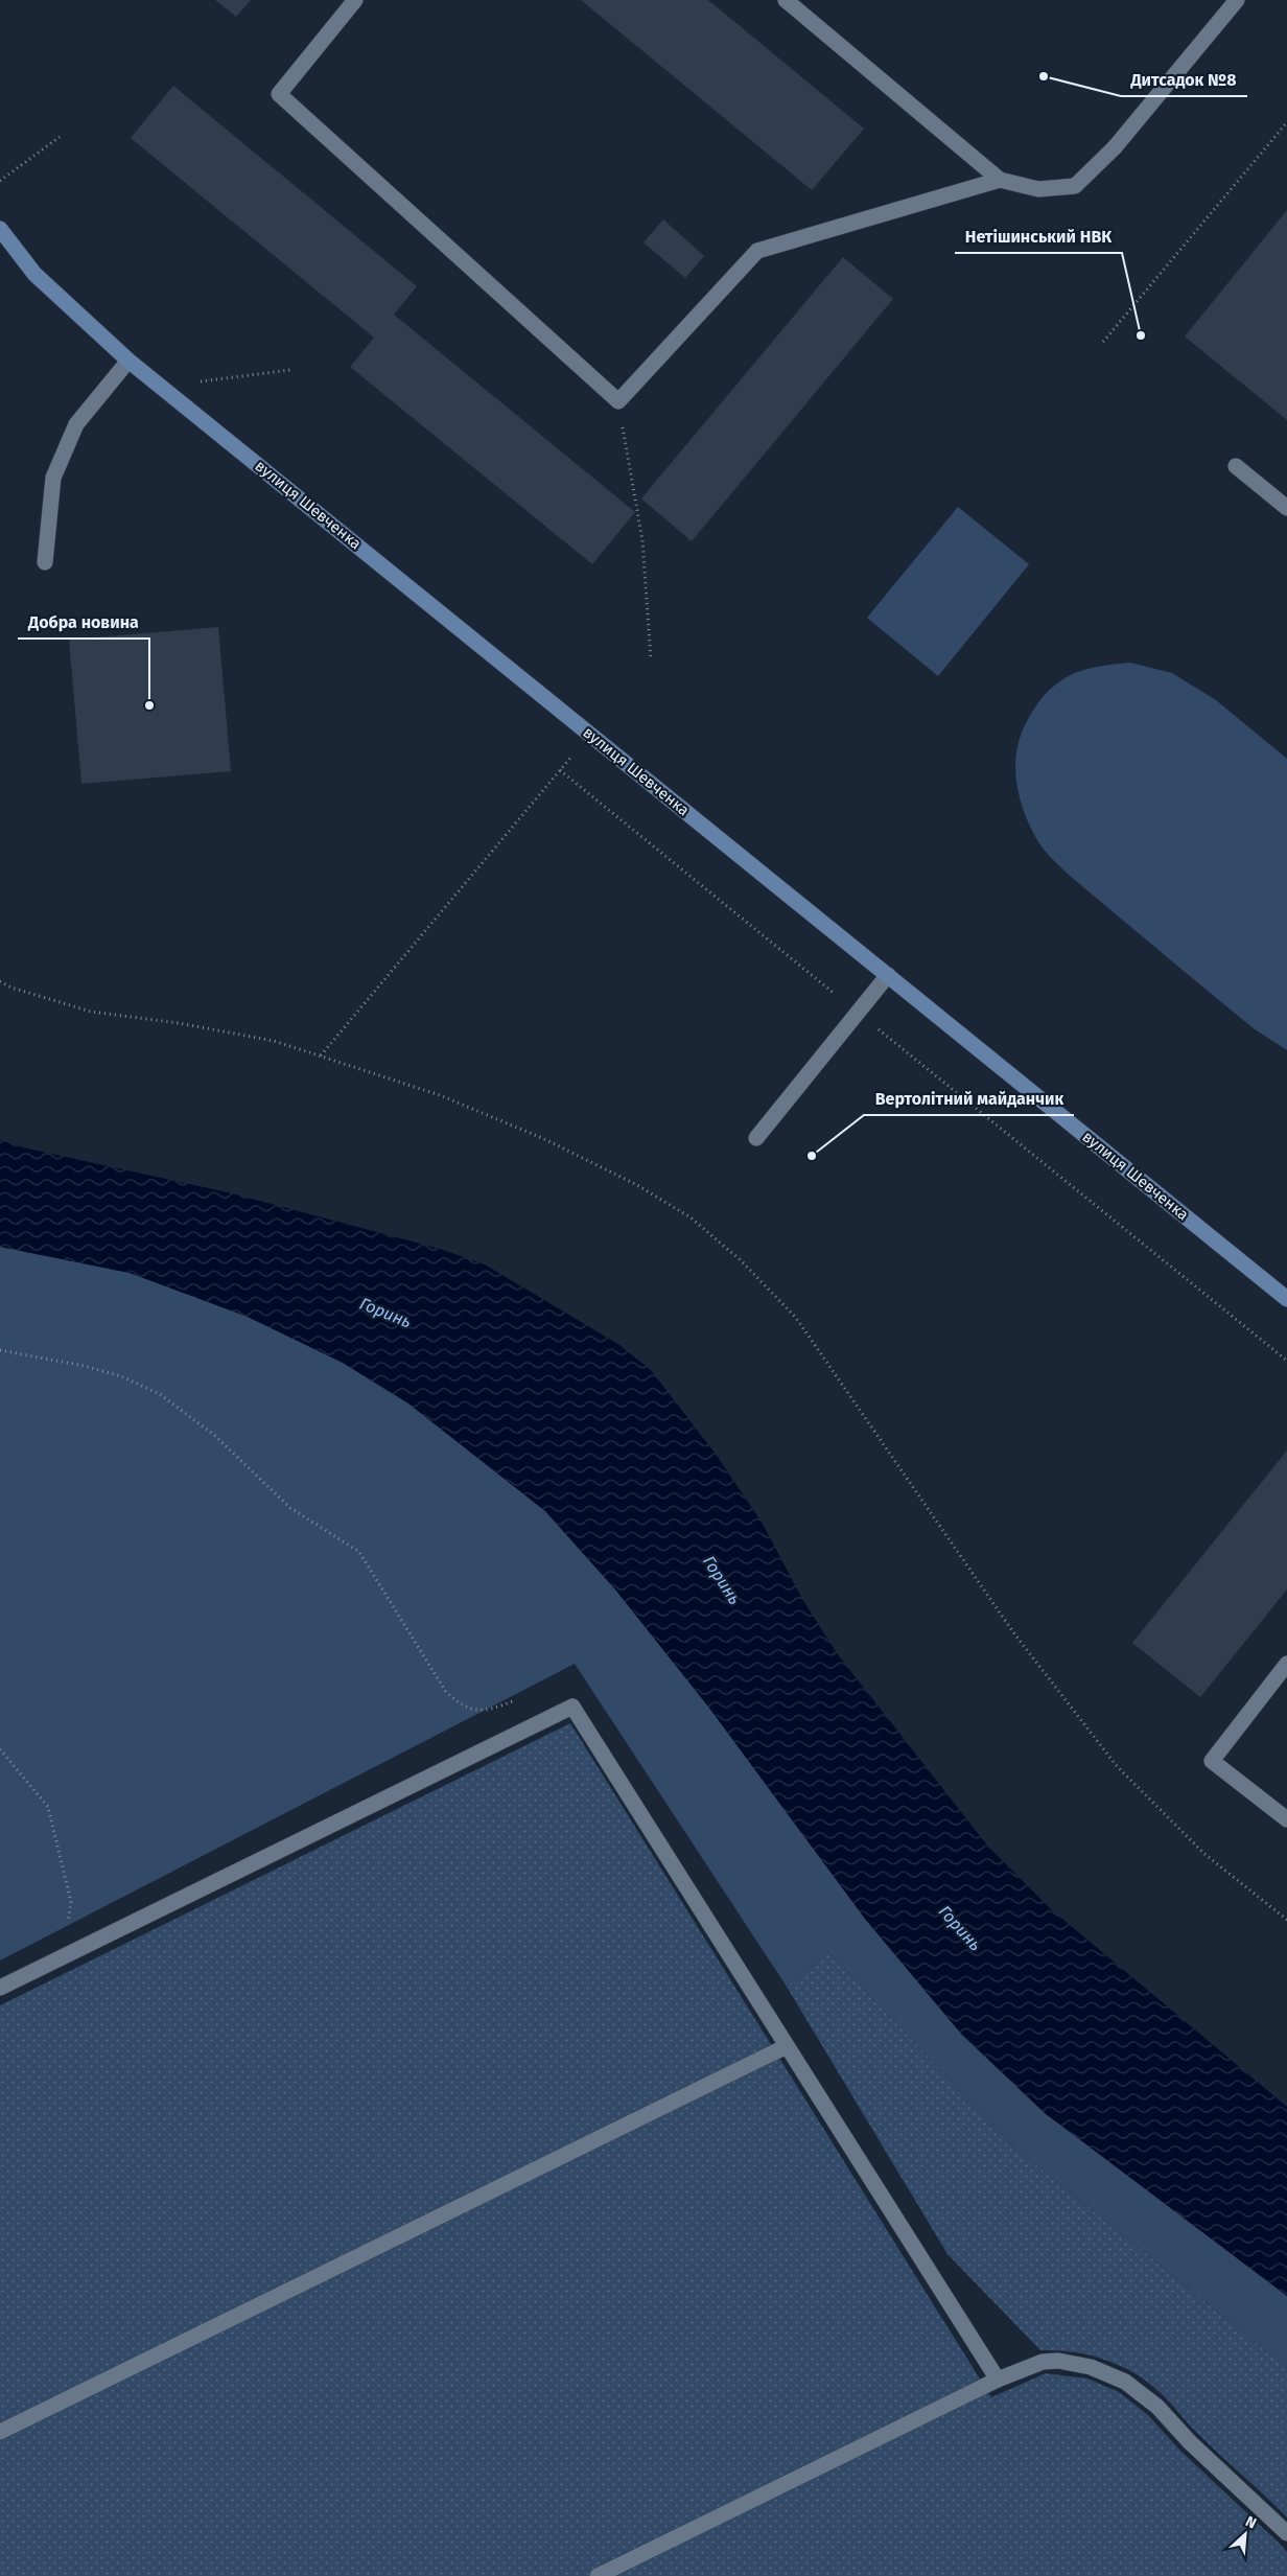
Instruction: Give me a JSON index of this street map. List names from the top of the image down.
{
  "streets": {
    "street": ["вулиця Шевченка"]
  },
  "water": ["Горинь"],
  "places": [
    "Дитсадок №8",
    "Нетішинський НВК",
    "Добра новина",
    "Вертолітний майданчик"
  ],
  "north": "top right"
}
